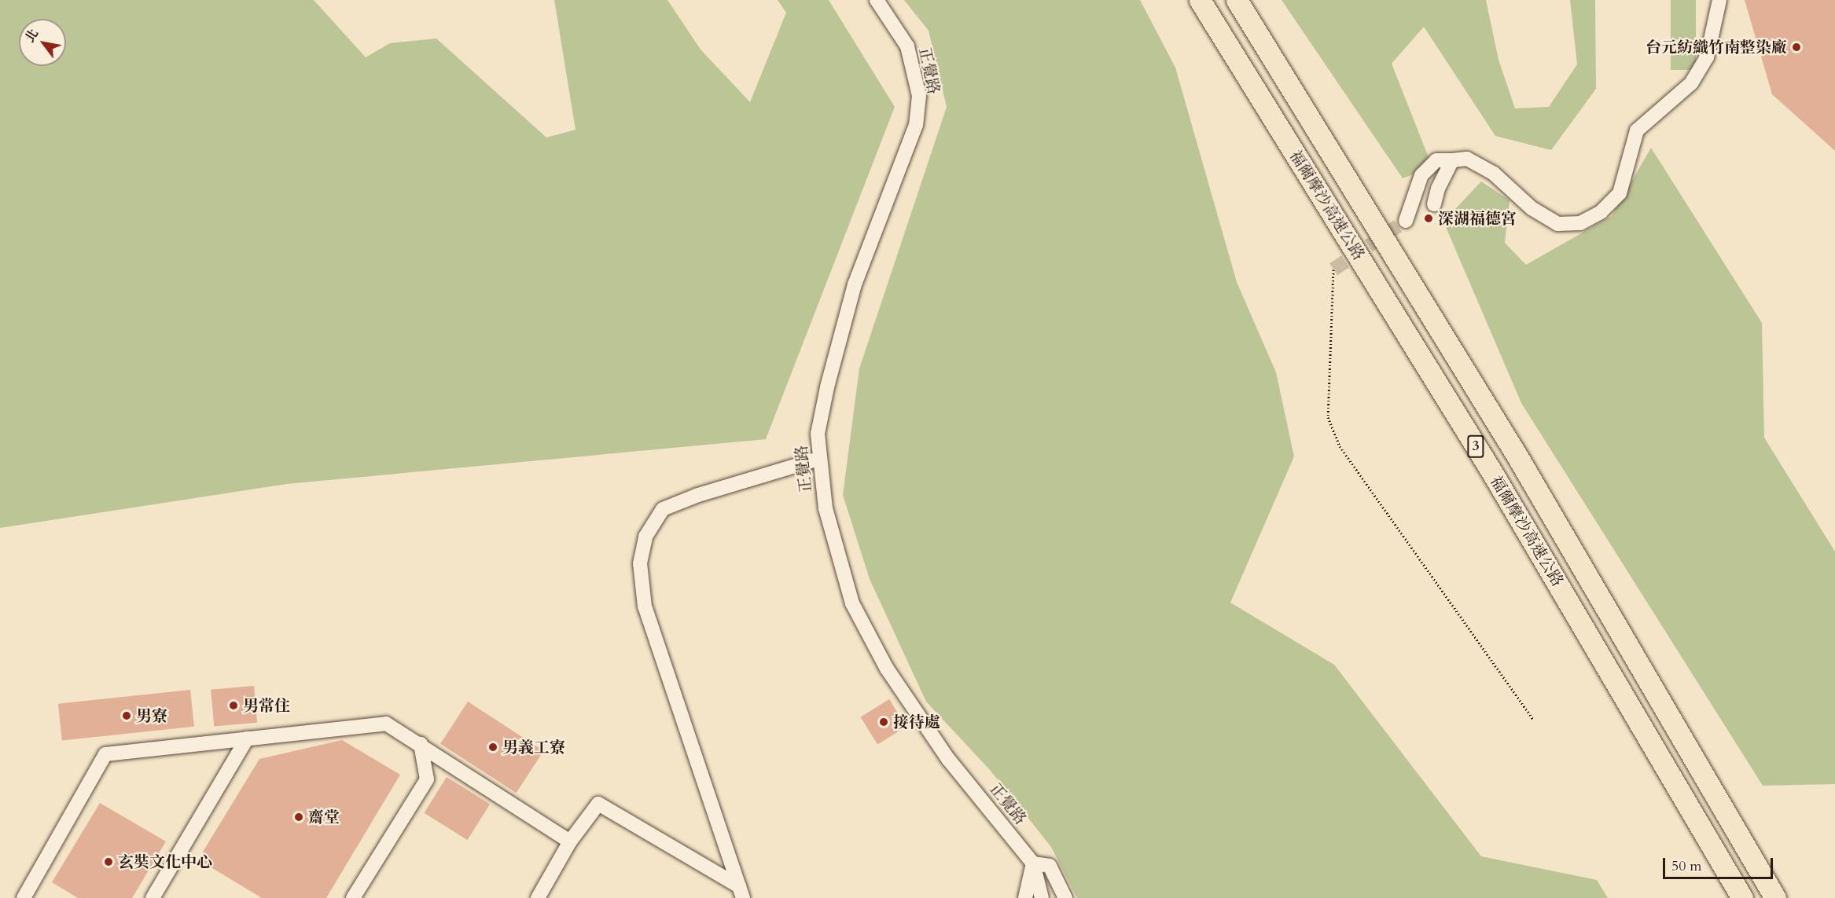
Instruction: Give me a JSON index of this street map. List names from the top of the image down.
{
  "streets": {
    "highway": ["福爾摩沙高速公路", "3"],
    "street": ["正覺路"]
  },
  "places": [
    "台元紡織竹南整染廠",
    "深湖福德宮",
    "男常住",
    "男寮",
    "接待處",
    "男義工寮",
    "齋堂",
    "玄奘文化中心"
  ],
  "scale_bar": "50 m",
  "north": "top left"
}
